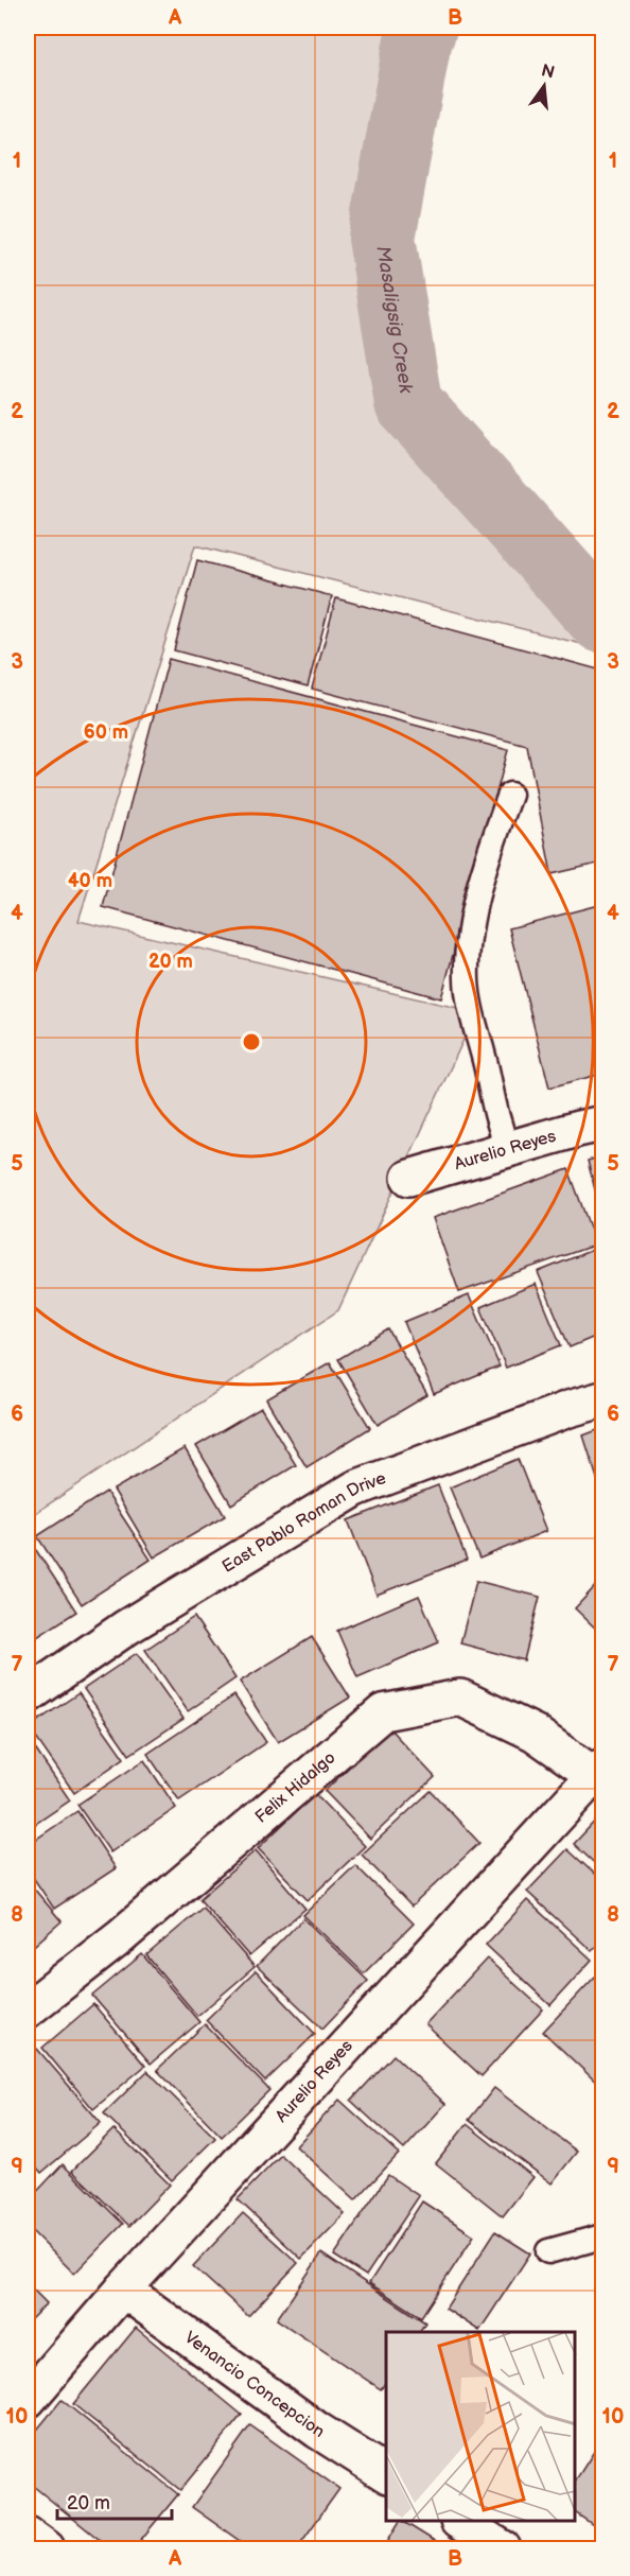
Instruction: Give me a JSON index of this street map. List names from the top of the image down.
{
  "streets": {
    "street": [
      "Aurelio Reyes",
      "East Pablo Roman Drive",
      "Felix Hidalgo",
      "Venancio Concepcion"
    ]
  },
  "crossings": [
    ["Aurelio Reyes", "Felix Hidalgo"],
    ["Aurelio Reyes", "Venancio Concepcion"]
  ],
  "water": ["Masaligsig Creek"],
  "scale_bar": "20 m",
  "north": "top",
  "grid": {
    "columns": ["A", "B"],
    "rows": [
      "1",
      "2",
      "3",
      "4",
      "5",
      "6",
      "7",
      "8",
      "9",
      "10"
    ]
  },
  "rings": ["60 m", "40 m", "20 m"]
}
